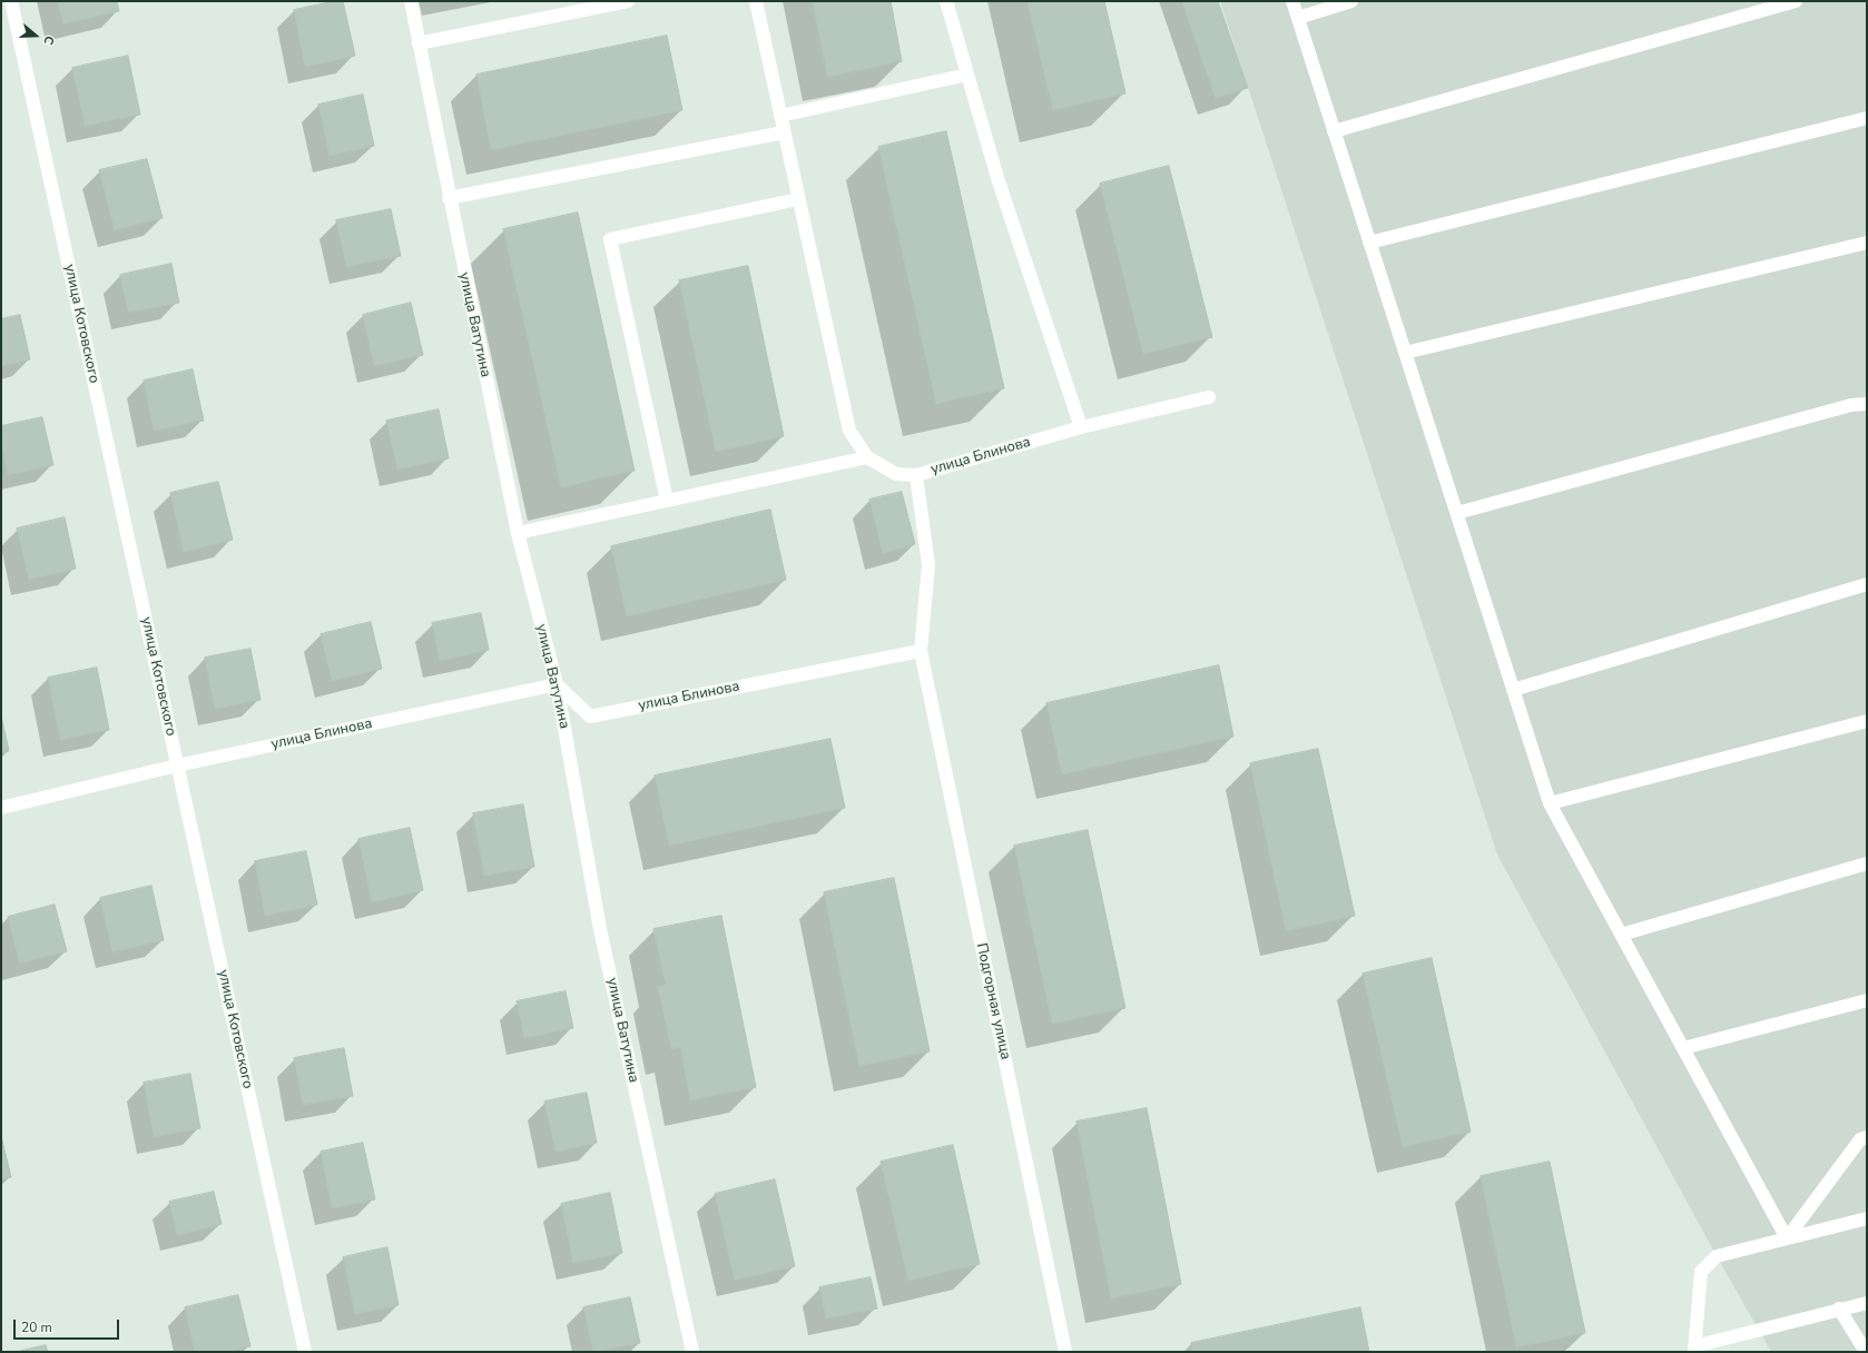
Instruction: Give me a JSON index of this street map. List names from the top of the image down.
{
  "streets": {
    "street": [
      "улица Котовского",
      "улица Ватутина",
      "улица Блинова",
      "Подгорная улица"
    ]
  },
  "crossings": [
    ["улица Котовского", "улица Блинова"],
    ["улица Ватутина", "улица Блинова"],
    ["улица Блинова", "Подгорная улица"]
  ],
  "scale_bar": "20 m",
  "north": "right"
}
